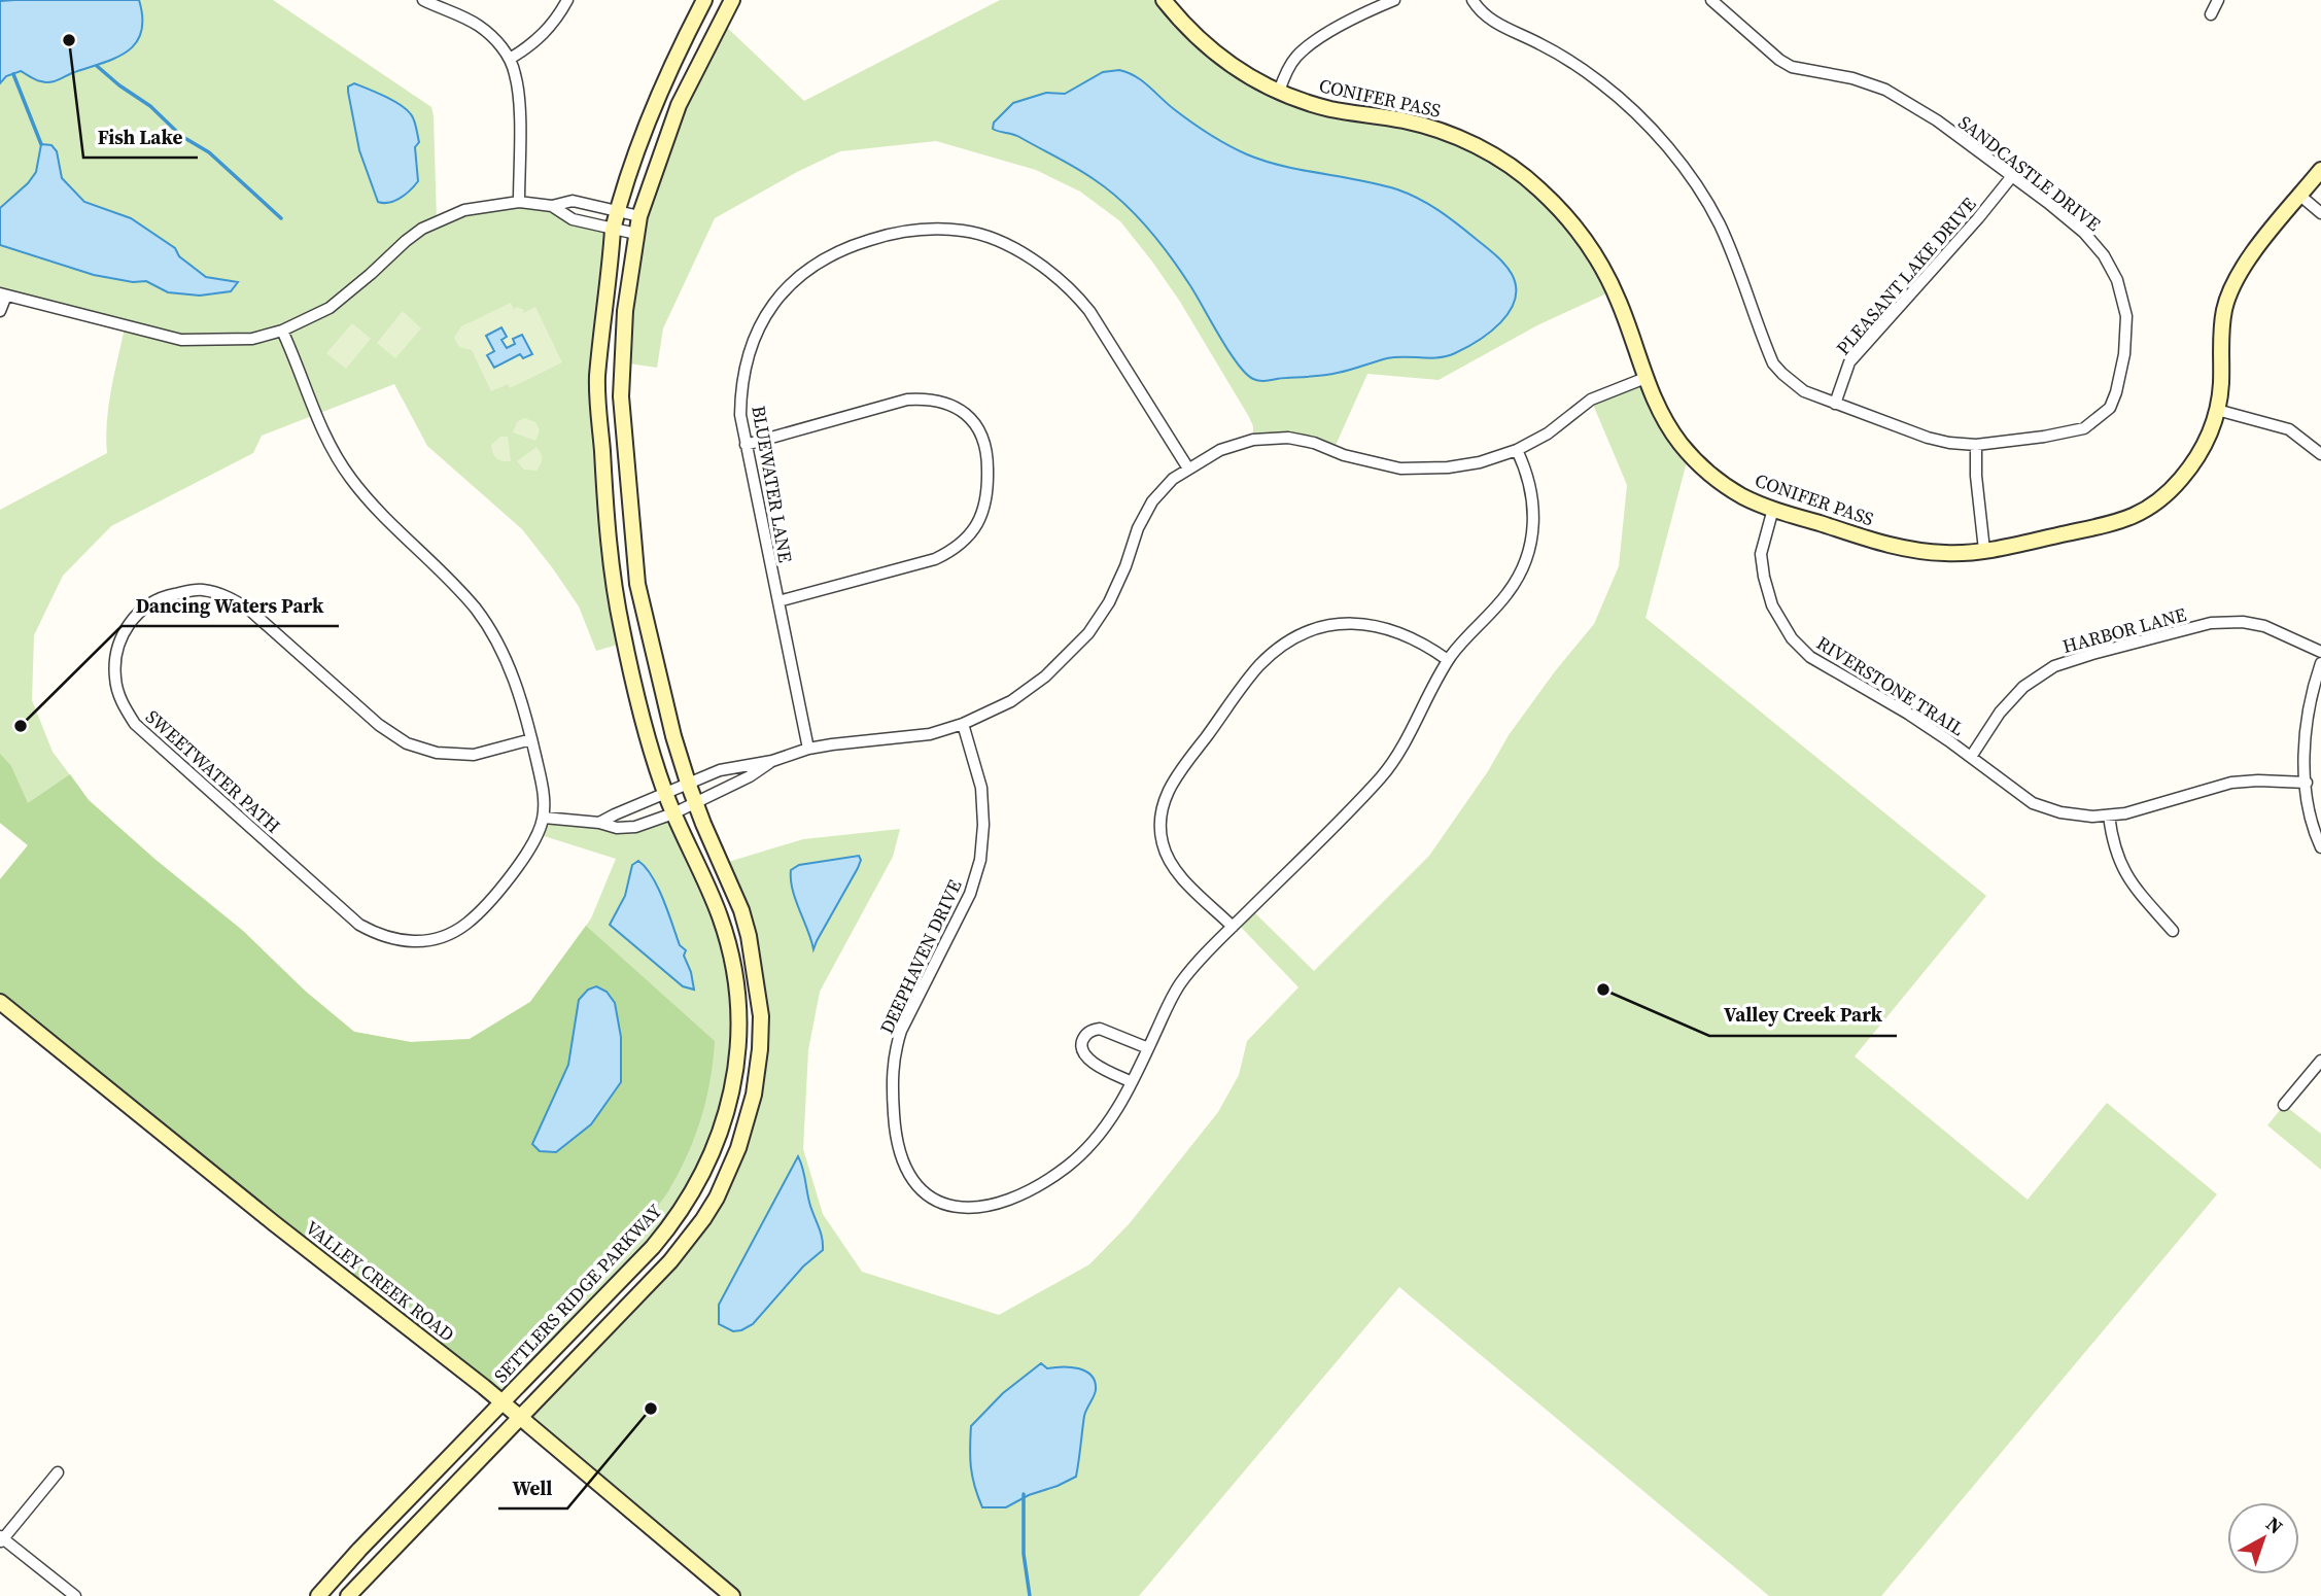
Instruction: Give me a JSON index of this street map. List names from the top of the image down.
{
  "streets": {
    "street": [
      "CONIFER PASS",
      "SANDCASTLE DRIVE",
      "PLEASANT LAKE DRIVE",
      "BLUEWATER LANE",
      "HARBOR LANE",
      "RIVERSTONE TRAIL",
      "SWEETWATER PATH",
      "DEEPHAVEN DRIVE",
      "VALLEY CREEK ROAD",
      "SETTLERS RIDGE PARKWAY"
    ]
  },
  "crossings": [
    ["CONIFER PASS", "RIVERSTONE TRAIL"],
    ["SANDCASTLE DRIVE", "PLEASANT LAKE DRIVE"],
    ["HARBOR LANE", "RIVERSTONE TRAIL"],
    ["VALLEY CREEK ROAD", "SETTLERS RIDGE PARKWAY"]
  ],
  "places": [
    "Fish Lake",
    "Dancing Waters Park",
    "Valley Creek Park",
    "Well"
  ],
  "north": "top right"
}
